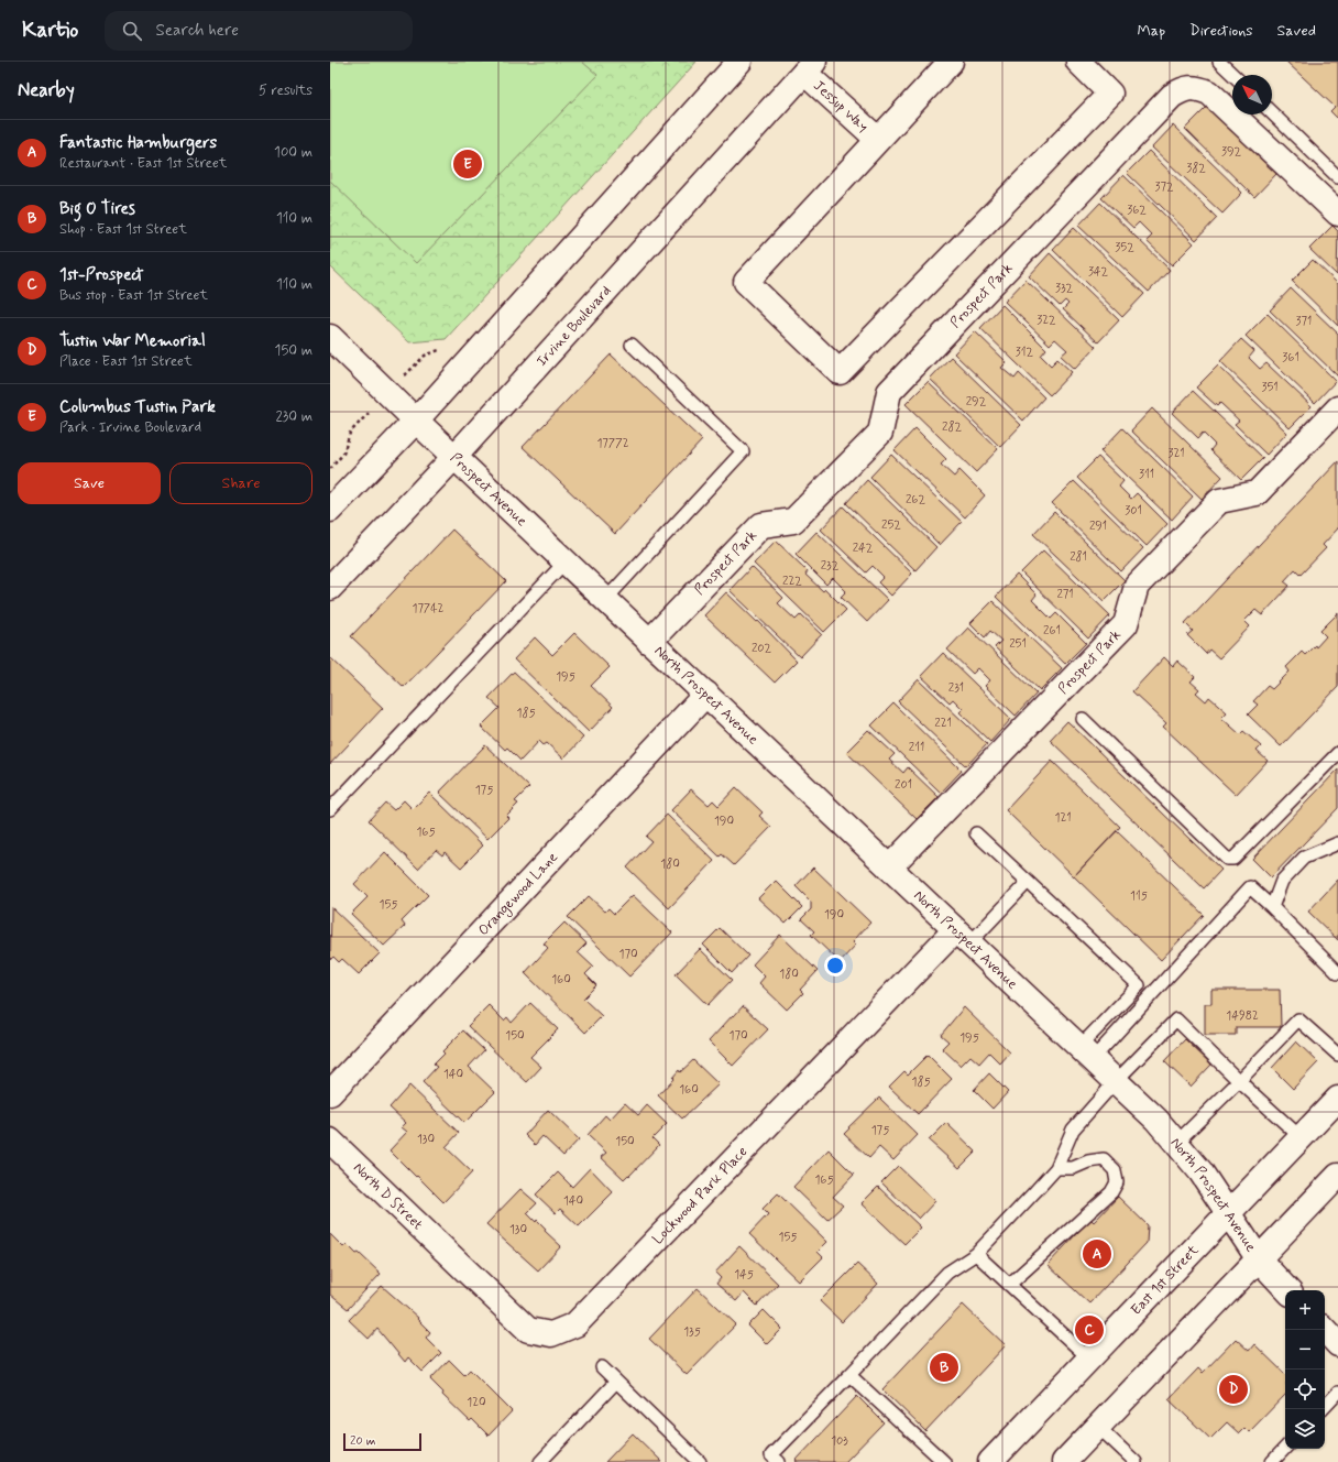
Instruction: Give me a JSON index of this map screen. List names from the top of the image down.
{
  "streets": {
    "street": [
      "Jessup Way",
      "Prospect Park",
      "Irvine Boulevard",
      "Prospect Avenue",
      "North Prospect Avenue",
      "Orangewood Lane",
      "Lockwood Park Place",
      "North D Street",
      "East 1st Street"
    ]
  },
  "crossings": [
    ["Jessup Way", "Irvine Boulevard"],
    ["Prospect Park", "Prospect Avenue"],
    ["Prospect Park", "North Prospect Avenue"],
    ["Irvine Boulevard", "Prospect Avenue"],
    ["Prospect Avenue", "North Prospect Avenue"],
    ["North Prospect Avenue", "Orangewood Lane"],
    ["North Prospect Avenue", "Lockwood Park Place"],
    ["North Prospect Avenue", "East 1st Street"],
    ["Lockwood Park Place", "North D Street"]
  ],
  "house_numbers": [
    "392",
    "382",
    "372",
    "362",
    "352",
    "342",
    "332",
    "322",
    "371",
    "312",
    "361",
    "351",
    "292",
    "282",
    "17772",
    "321",
    "311",
    "262",
    "301",
    "252",
    "291",
    "242",
    "281",
    "232",
    "222",
    "271",
    "17742",
    "261",
    "251",
    "202",
    "195",
    "231",
    "185",
    "221",
    "211",
    "201",
    "175",
    "121",
    "190",
    "165",
    "180",
    "115",
    "155",
    "190",
    "170",
    "180",
    "160",
    "14982",
    "150",
    "170",
    "195",
    "140",
    "185",
    "160",
    "175",
    "130",
    "150",
    "165",
    "140",
    "130",
    "155",
    "145",
    "135",
    "120",
    "103"
  ],
  "scale_bar": "20 m",
  "north": "top left",
  "page": {
    "header": "Kartio",
    "search": "Search here",
    "nav": ["Map", "Directions", "Saved"],
    "heading": ["Nearby", "5 results"],
    "list": [
      {
        "mark": "A",
        "name": "Fantastic Hamburgers",
        "note": "Restaurant · East 1st Street",
        "value": "100 m"
      },
      {
        "mark": "B",
        "name": "Big O Tires",
        "note": "Shop · East 1st Street",
        "value": "110 m"
      },
      {
        "mark": "C",
        "name": "1st-Prospect",
        "note": "Bus stop · East 1st Street",
        "value": "110 m"
      },
      {
        "mark": "D",
        "name": "Tustin War Memorial",
        "note": "Place · East 1st Street",
        "value": "150 m"
      },
      {
        "mark": "E",
        "name": "Columbus Tustin Park",
        "note": "Park · Irvine Boulevard",
        "value": "230 m"
      }
    ],
    "pins": [
      "E",
      "A",
      "C",
      "B",
      "D"
    ],
    "buttons": ["Save", "Share"],
    "map_buttons": ["+", "−"],
    "scale": "20 m"
  }
}
